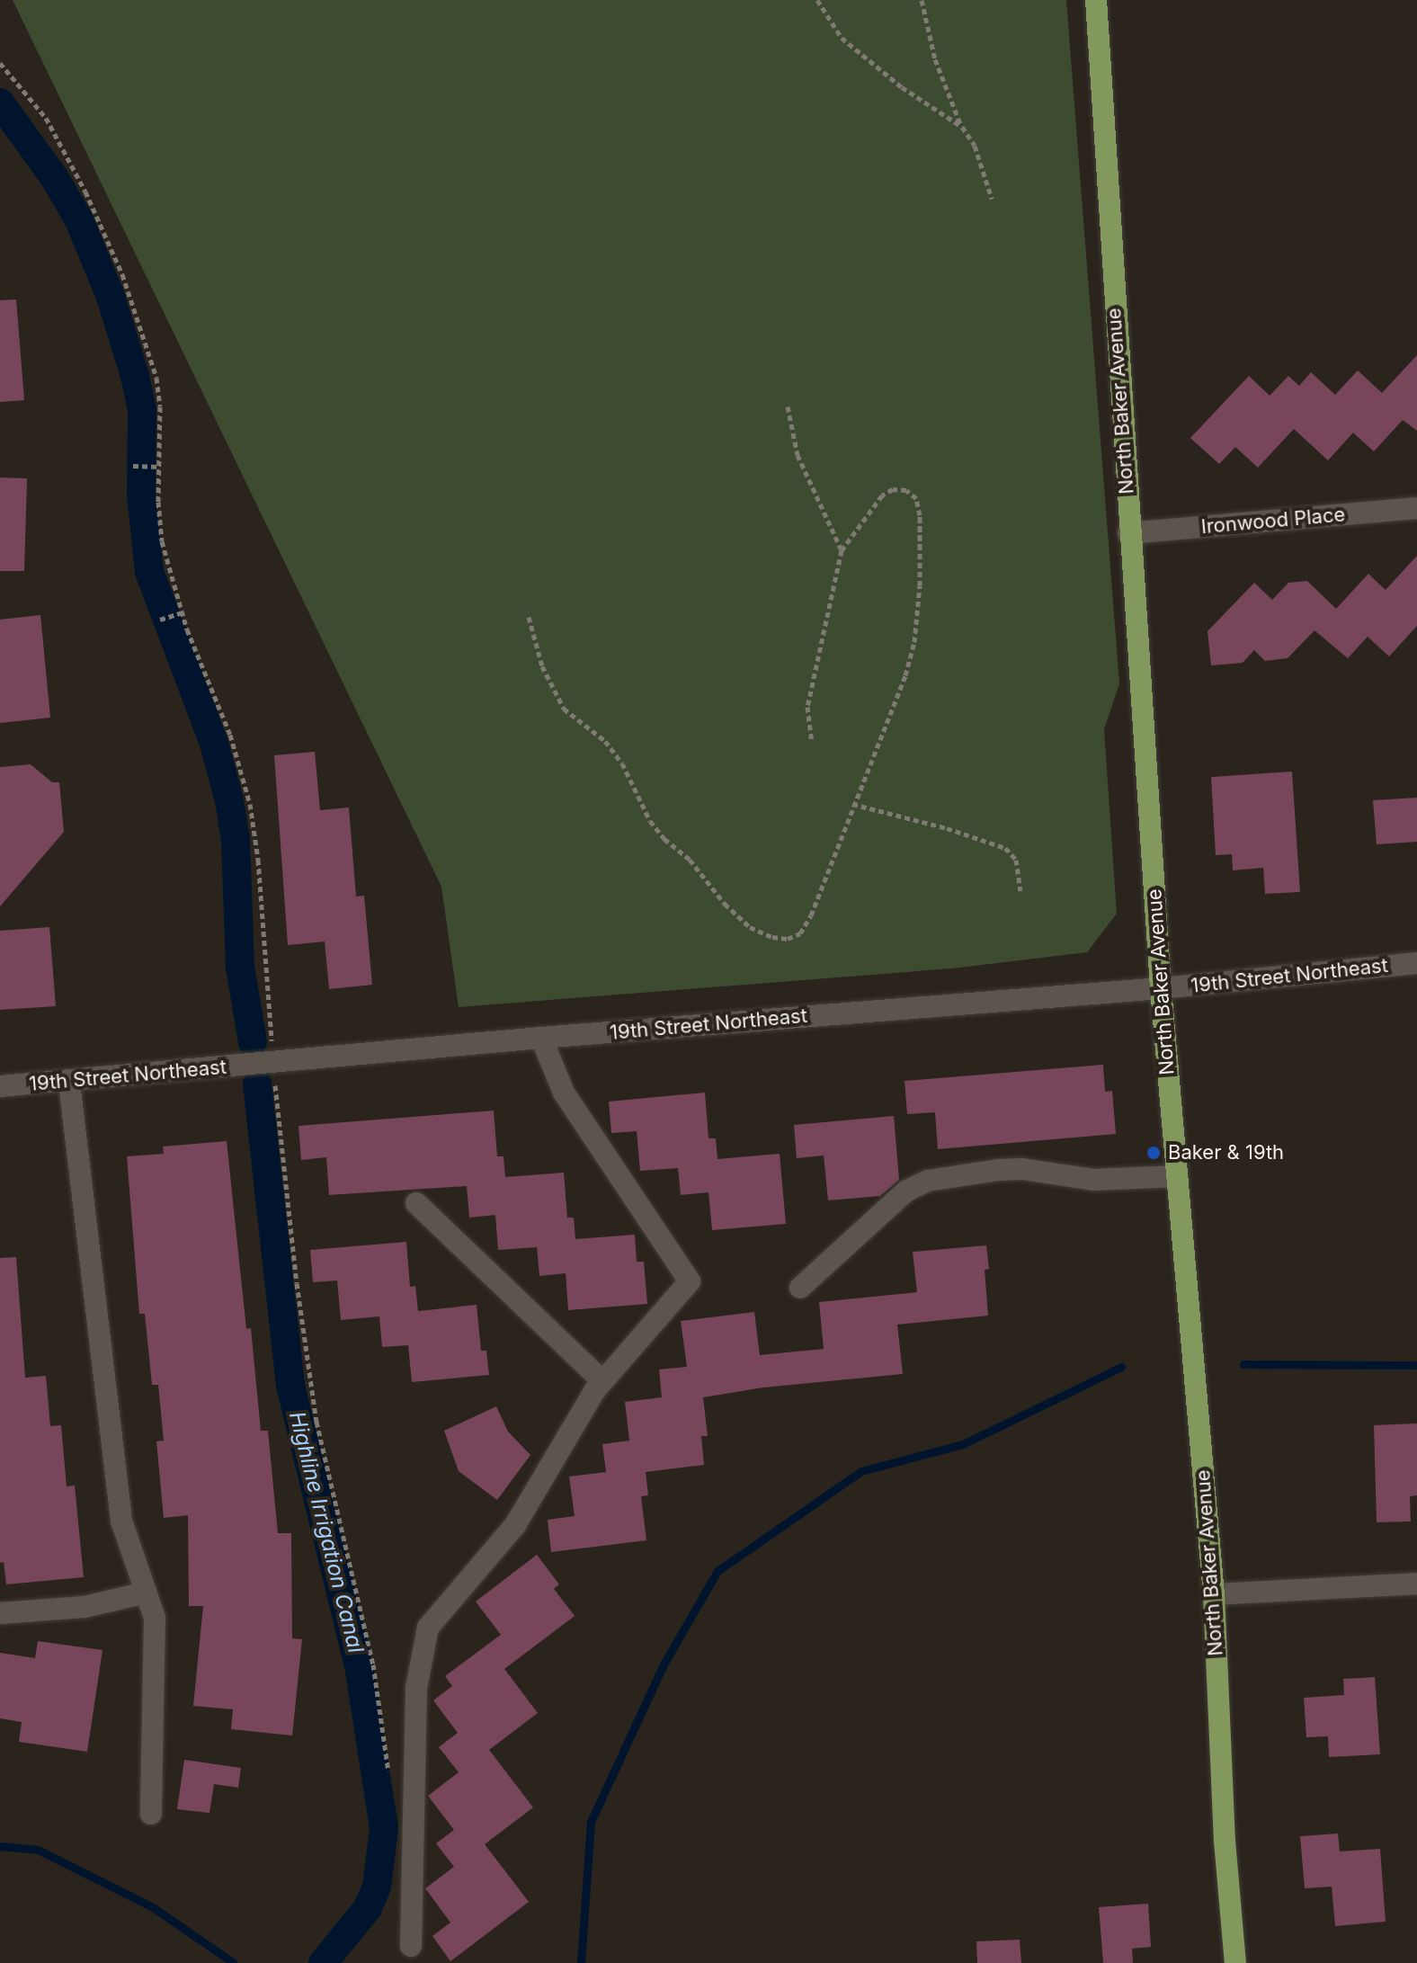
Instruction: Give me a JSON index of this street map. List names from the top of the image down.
{
  "streets": {
    "main road": ["North Baker Avenue"],
    "street": ["Ironwood Place", "19th Street Northeast"]
  },
  "crossings": [
    ["North Baker Avenue", "Ironwood Place"],
    ["North Baker Avenue", "19th Street Northeast"]
  ],
  "water": ["Highline Irrigation Canal"],
  "places": ["Baker & 19th"]
}
